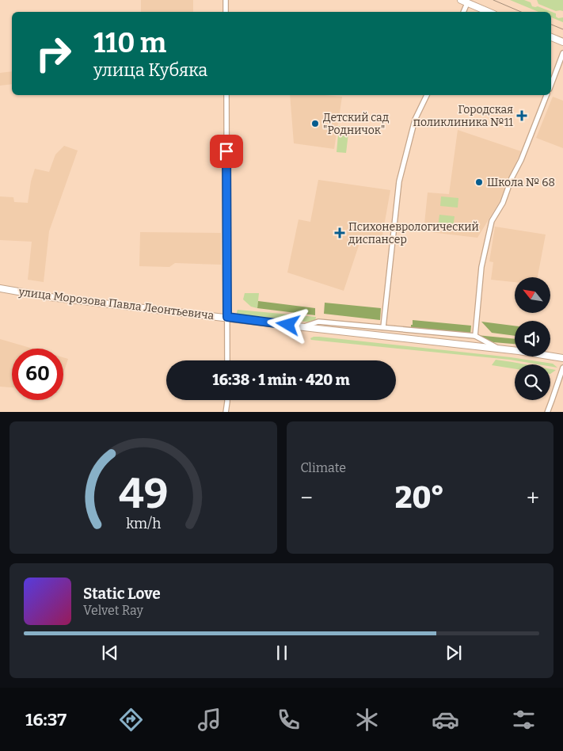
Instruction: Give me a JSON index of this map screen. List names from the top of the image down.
{
  "streets": {
    "main road": ["улица Морозова Павла Леонтьевича"]
  },
  "places": {
    "health": ["Городская поликлиника №11", "Психоневрологический диспансер"],
    "other": ["Детский сад \"Родничок\"", "Школа № 68"]
  },
  "north": "top left",
  "page": {
    "turn": ["110 m", "улица Кубяка"],
    "limit": "60",
    "trip": "16:38 · 1 min · 420 m",
    "tile": "Climate",
    "heat": ["−", "20°", "+"],
    "song": ["Static Love", "Velvet Ray"],
    "tabs": "16:37",
    "gauge": ["49", "km/h"]
  }
}
